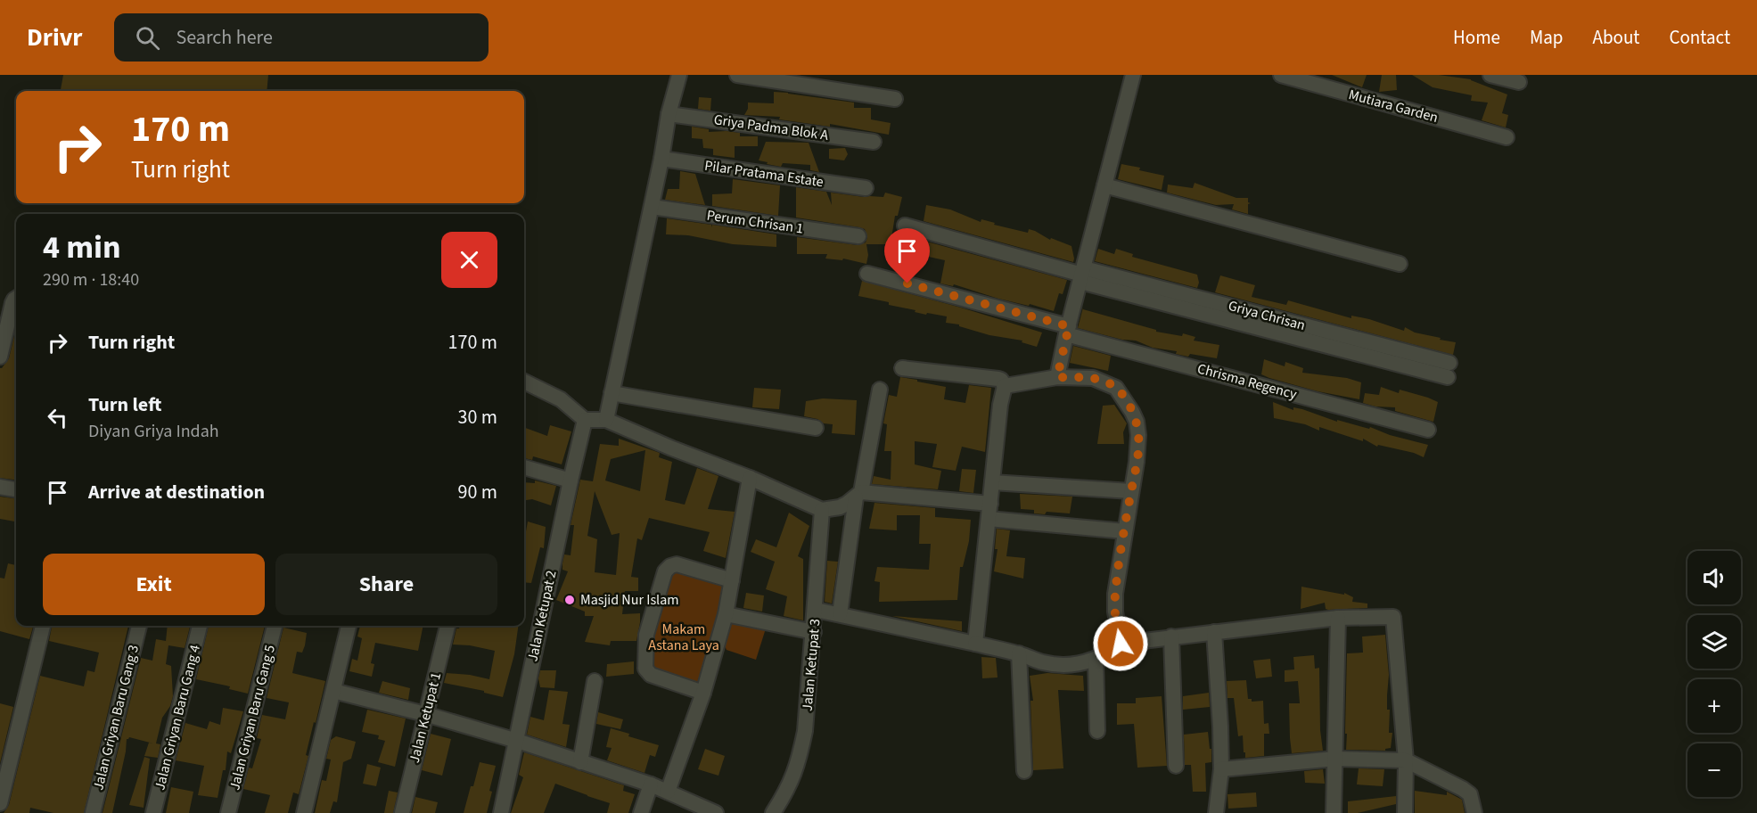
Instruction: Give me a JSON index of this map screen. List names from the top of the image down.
{
  "streets": {
    "street": [
      "Mutiara Garden",
      "Griya Padma Blok A",
      "Pilar Pratama Estate",
      "Perum Chrisan 1",
      "Griya Chrisan",
      "Chrisma Regency",
      "Jalan Ketupat 2",
      "Jalan Ketupat 3",
      "Jalan Griyan Baru Gang 3",
      "Jalan Griyan Baru Gang 4",
      "Jalan Griyan Baru Gang 5",
      "Jalan Ketupat 1"
    ]
  },
  "parks": ["Makam Astana Laya"],
  "places": ["Masjid Nur Islam"],
  "page": {
    "header": "Drivr",
    "search": "Search here",
    "nav": [
      "Home",
      "Map",
      "About",
      "Contact"
    ],
    "turn": ["170 m", "Turn right"],
    "heading": ["4 min", "290 m · 18:40"],
    "list": [
      {
        "name": "Turn right",
        "value": "170 m"
      },
      {
        "name": "Turn left",
        "note": "Diyan Griya Indah",
        "value": "30 m"
      },
      {
        "name": "Arrive at destination",
        "value": "90 m"
      }
    ],
    "buttons": ["Exit", "Share"],
    "map_buttons": ["+", "−"]
  }
}
